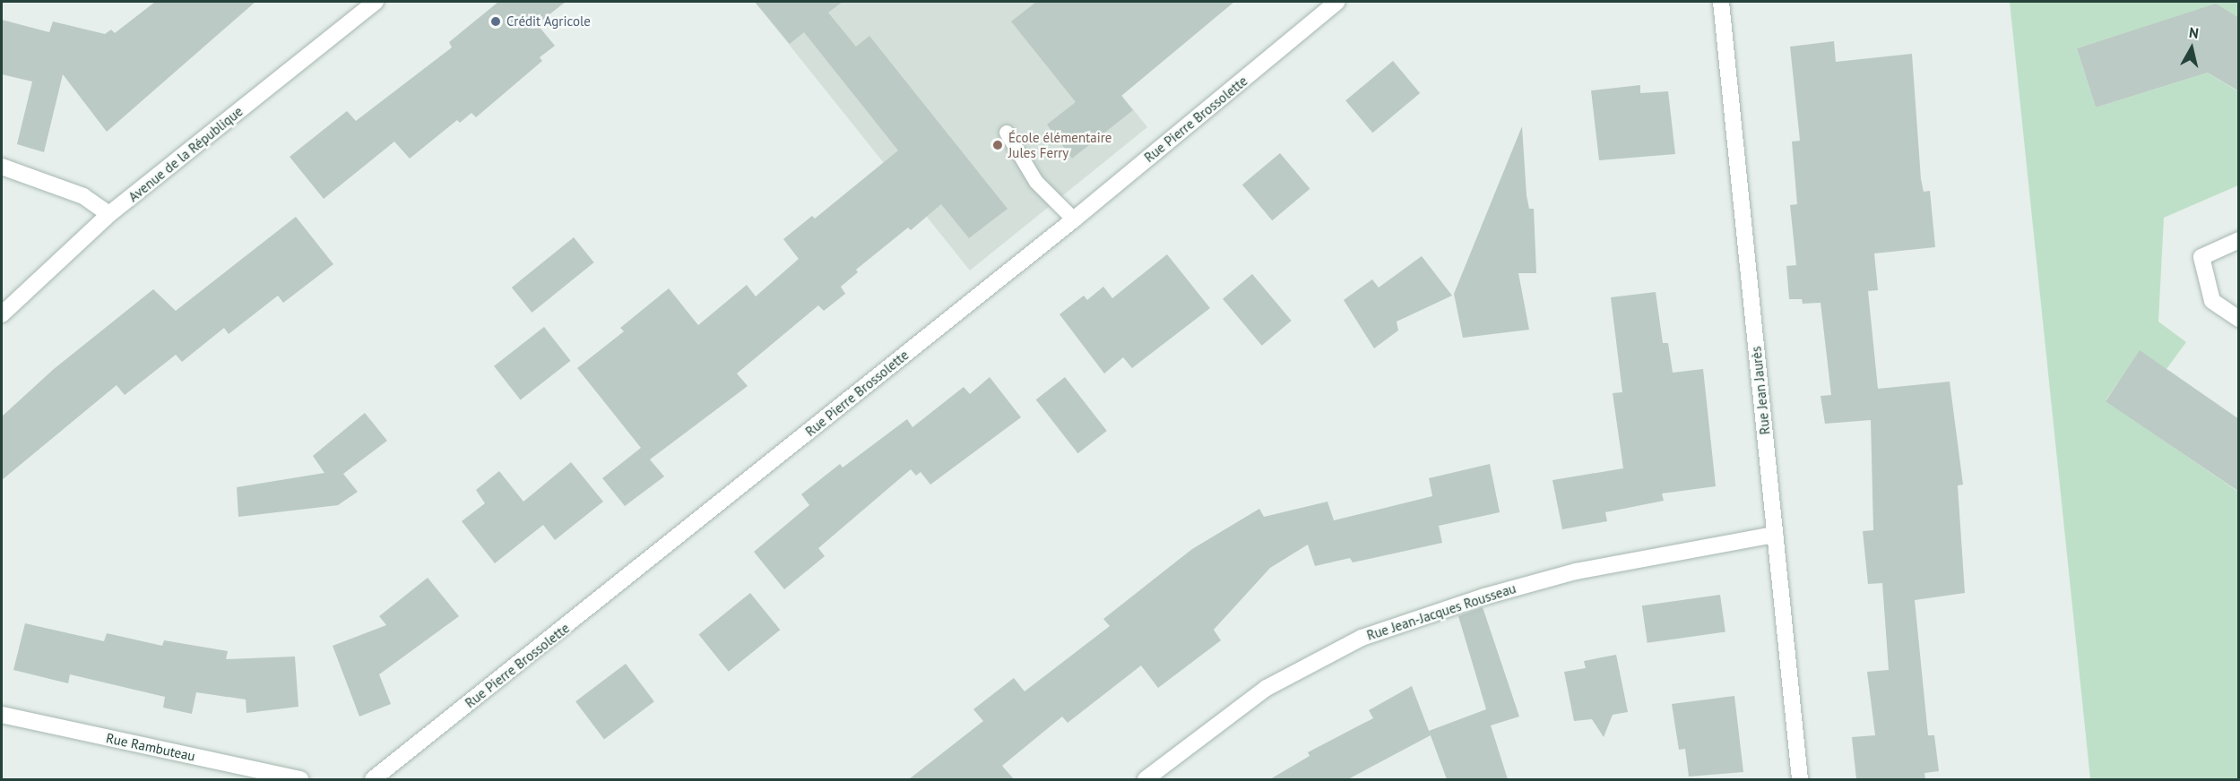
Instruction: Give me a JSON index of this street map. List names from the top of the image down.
{
  "streets": {
    "street": [
      "Rue Pierre Brossolette",
      "Avenue de la République",
      "Rue Jean Jaurès",
      "Rue Jean-Jacques Rousseau",
      "Rue Rambuteau"
    ]
  },
  "crossings": [
    ["Rue Jean Jaurès", "Rue Jean-Jacques Rousseau"]
  ],
  "places": ["Crédit Agricole", "École élémentaire Jules Ferry"],
  "north": "top"
}
